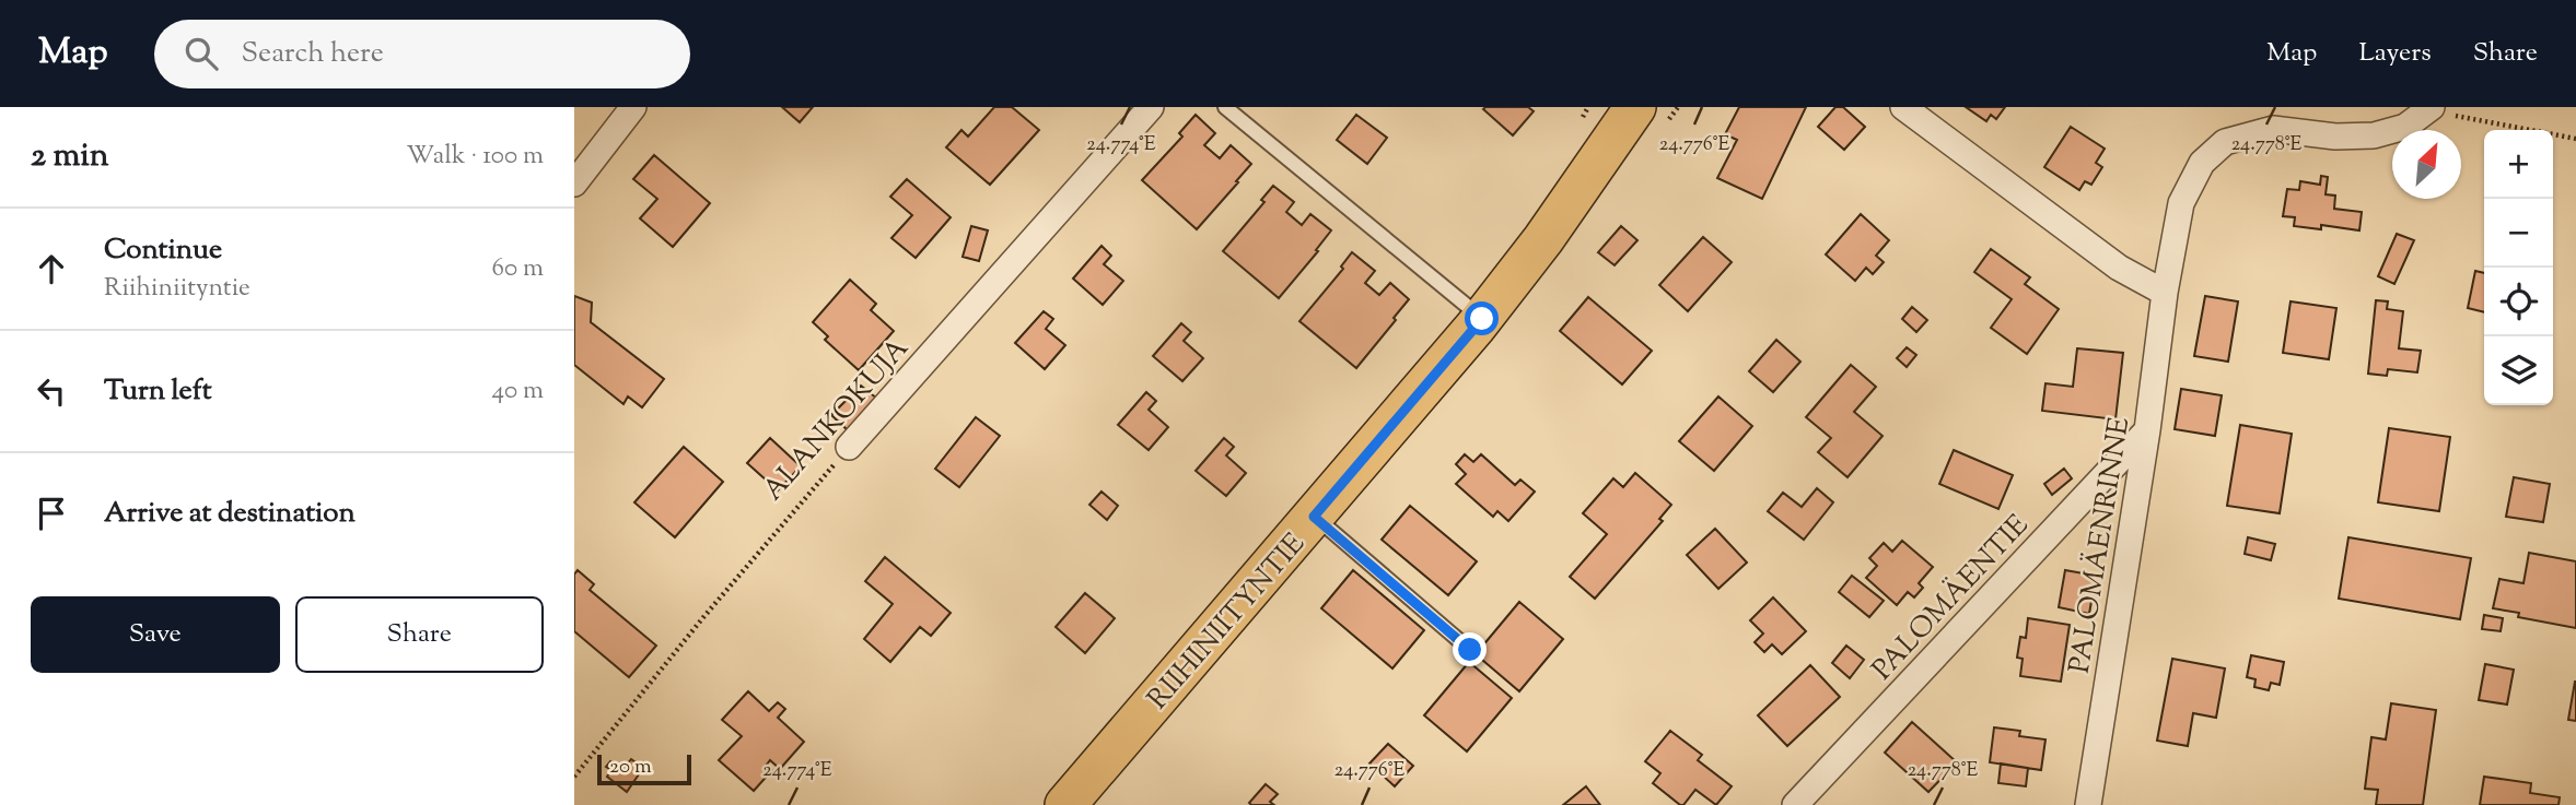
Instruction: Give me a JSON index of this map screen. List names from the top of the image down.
{
  "streets": {
    "main road": ["RIIHINIITYNTIE"],
    "street": ["ALANKOKUJA", "PALOMÄENRINNE", "PALOMÄENTIE"]
  },
  "crossings": [
    ["PALOMÄENRINNE", "PALOMÄENTIE"]
  ],
  "scale_bar": "20 m",
  "north": "top right",
  "page": {
    "header": "Map",
    "search": "Search here",
    "nav": ["Map", "Layers", "Share"],
    "heading": ["2 min", "Walk · 100 m"],
    "map_buttons": ["+", "−"],
    "list": [
      ["Continue", "Riihiniityntie", "60 m"],
      ["Turn left", "40 m"],
      "Arrive at destination"
    ],
    "buttons": ["Save", "Share"],
    "scale": "20 m"
  },
  "coordinates": ["24.774°E", "24.776°E", "24.778°E"]
}
